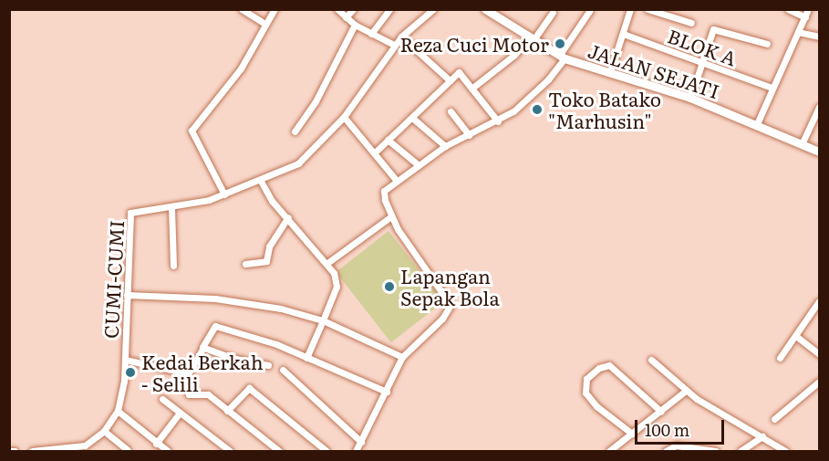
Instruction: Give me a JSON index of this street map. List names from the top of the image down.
{
  "streets": {
    "main road": ["JALAN SEJATI"],
    "street": ["BLOK A", "CUMI-CUMI"]
  },
  "places": [
    "Reza Cuci Motor",
    "Toko Batako \"Marhusin\"",
    "Lapangan Sepak Bola",
    "Kedai Berkah - Selili"
  ],
  "scale_bar": "100 m"
}
